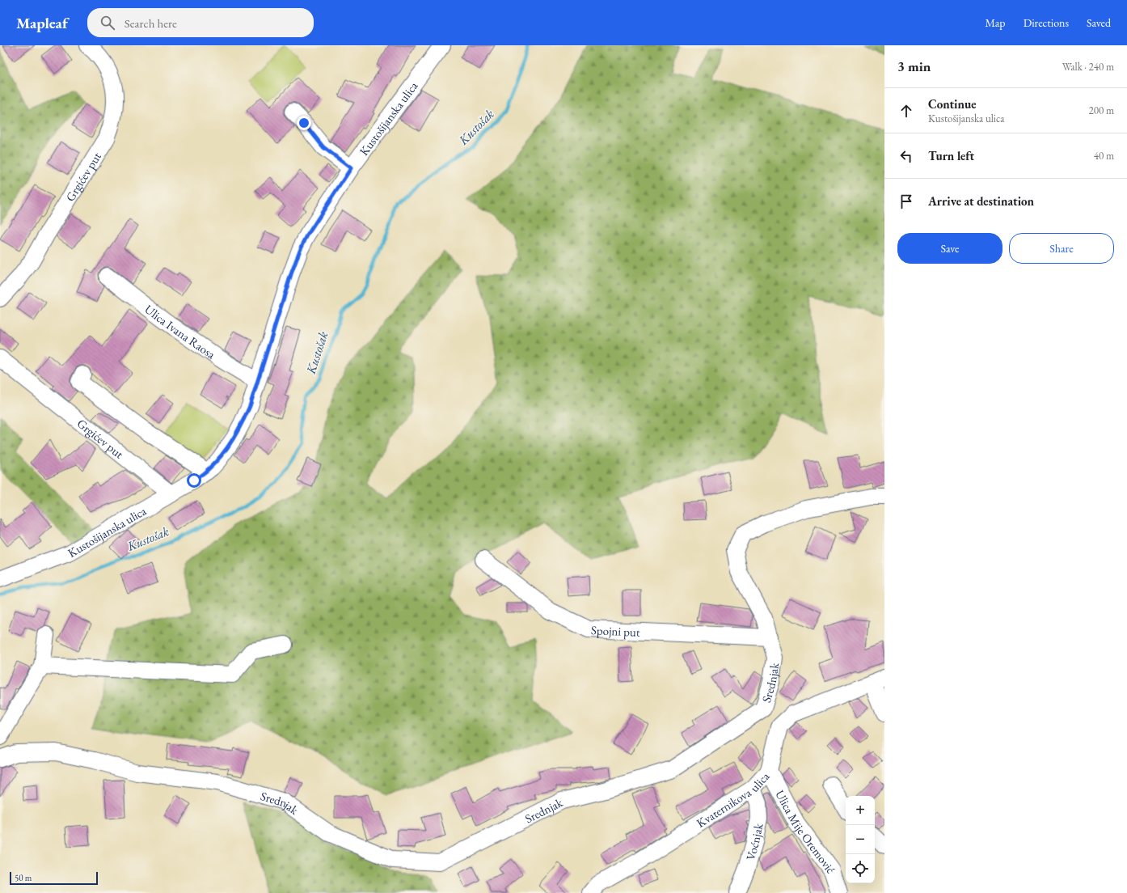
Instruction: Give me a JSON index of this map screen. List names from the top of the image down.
{
  "streets": {
    "street": [
      "Kustošijanska ulica",
      "Grgićev put",
      "Ulica Ivana Raosa",
      "Spojni put",
      "Srednjak",
      "Kvaternikova ulica",
      "Ulica Mije Oremović",
      "Voćnjak"
    ]
  },
  "crossings": [
    ["Kustošijanska ulica", "Grgićev put"],
    ["Kustošijanska ulica", "Ulica Ivana Raosa"],
    ["Spojni put", "Srednjak"],
    ["Kvaternikova ulica", "Ulica Mije Oremović"],
    ["Kvaternikova ulica", "Voćnjak"]
  ],
  "water": ["Kustošak"],
  "scale_bar": "50 m",
  "page": {
    "header": "Mapleaf",
    "search": "Search here",
    "nav": ["Map", "Directions", "Saved"],
    "heading": ["3 min", "Walk · 240 m"],
    "list": [
      ["Continue", "Kustošijanska ulica", "200 m"],
      ["Turn left", "40 m"],
      "Arrive at destination"
    ],
    "buttons": ["Save", "Share"],
    "map_buttons": ["+", "−"],
    "scale": "50 m"
  }
}
